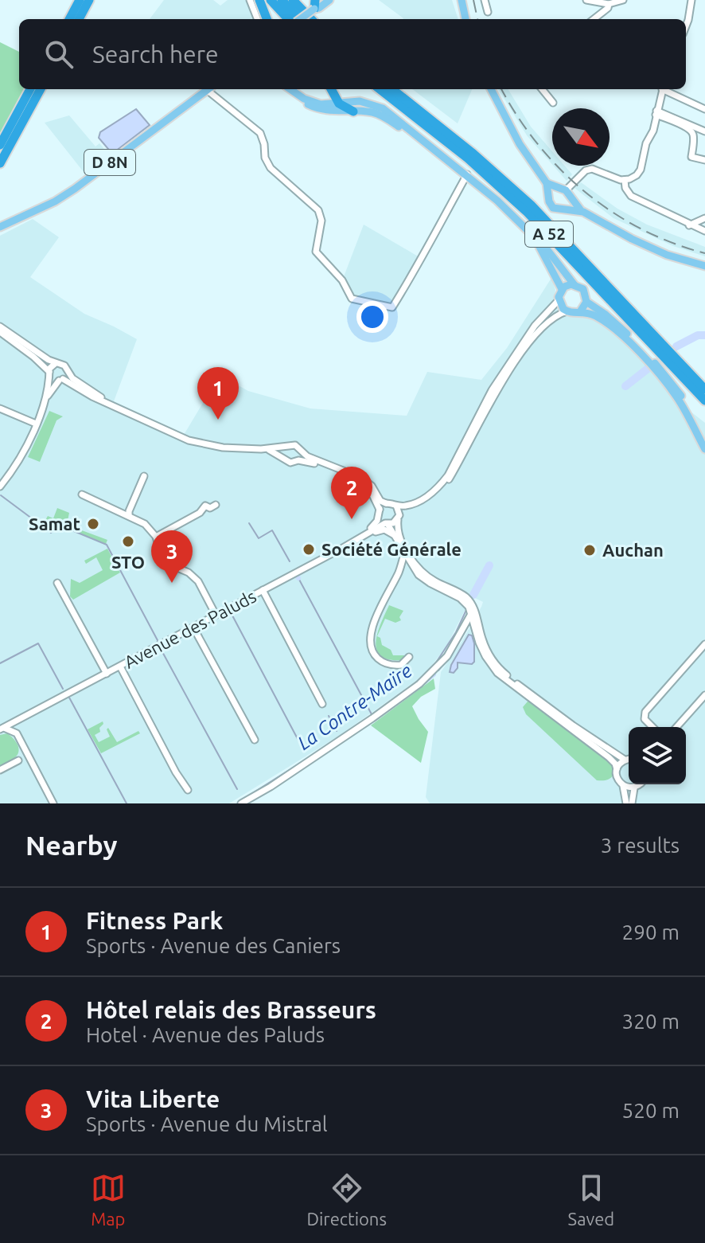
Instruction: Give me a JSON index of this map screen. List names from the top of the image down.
{
  "streets": {
    "highway": ["A 52"],
    "main road": ["D 8N"],
    "street": ["Avenue des Paluds"]
  },
  "water": ["La Contre-Maïre"],
  "places": [
    "Samat",
    "STO",
    "Société Générale",
    "Auchan"
  ],
  "north": "bottom right",
  "page": {
    "search": "Search here",
    "pins": ["1", "2", "3"],
    "heading": ["Nearby", "3 results"],
    "list": [
      {
        "mark": "1",
        "name": "Fitness Park",
        "note": "Sports · Avenue des Caniers",
        "value": "290 m"
      },
      {
        "mark": "2",
        "name": "Hôtel relais des Brasseurs",
        "note": "Hotel · Avenue des Paluds",
        "value": "320 m"
      },
      {
        "mark": "3",
        "name": "Vita Liberte",
        "note": "Sports · Avenue du Mistral",
        "value": "520 m"
      }
    ],
    "nav": ["Map", "Directions", "Saved"]
  }
}
